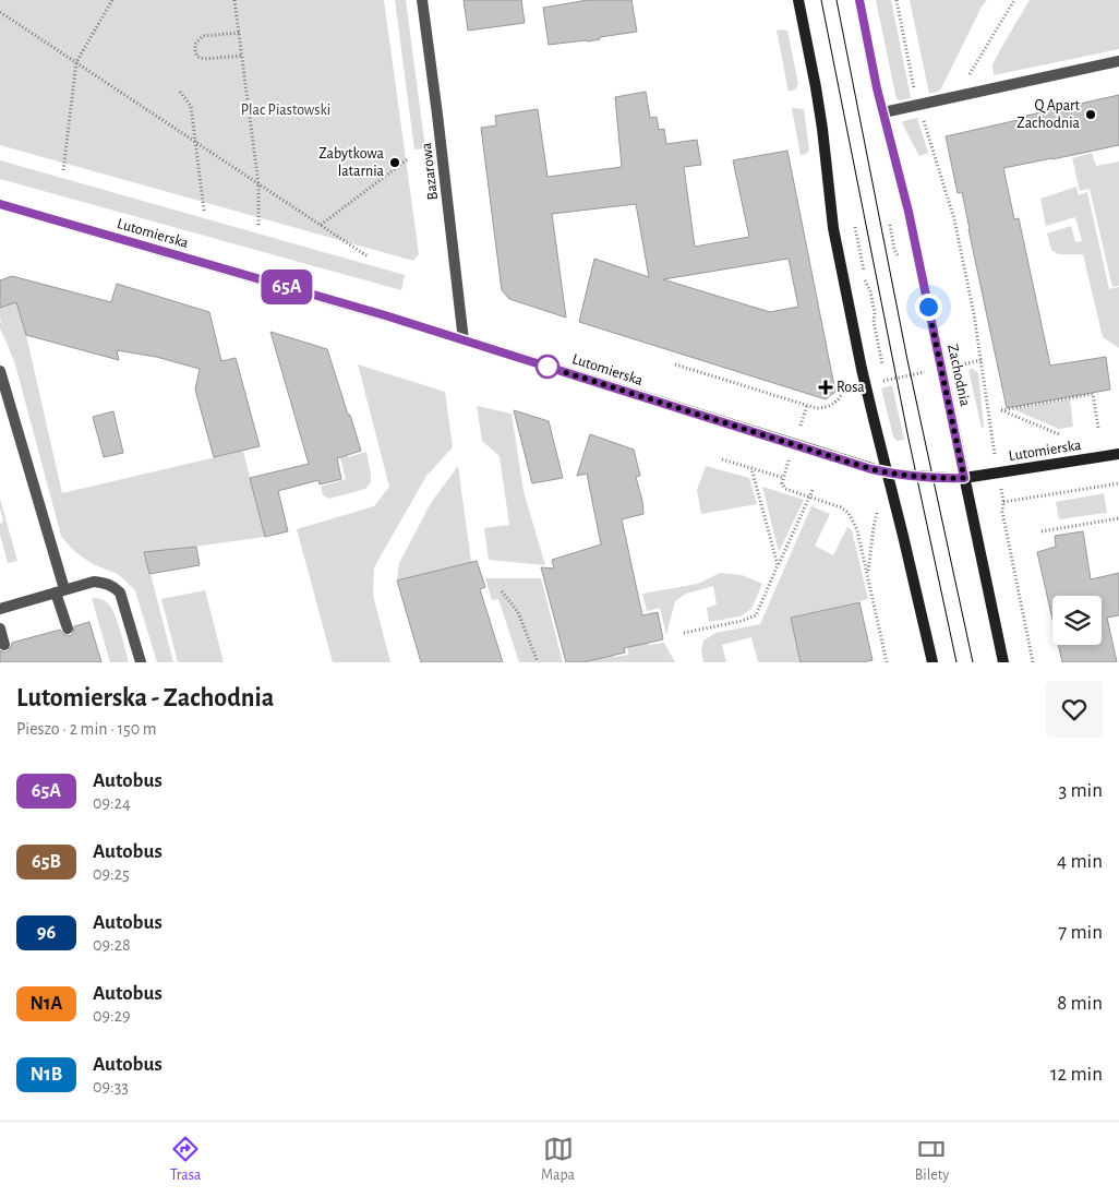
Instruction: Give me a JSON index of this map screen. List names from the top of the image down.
{
  "streets": {
    "main road": ["Lutomierska", "Zachodnia"],
    "street": ["Bazarowa"]
  },
  "crossings": [
    ["Bazarowa", "Lutomierska"],
    ["Lutomierska", "Zachodnia"]
  ],
  "parks": ["Plac Piastowski"],
  "places": {
    "other": ["Q Apart Zachodnia", "Zabytkowa latarnia"],
    "health": ["Rosa"]
  },
  "lines": ["bus line 65A"],
  "page": {
    "on_map": "65A",
    "heading": ["Lutomierska - Zachodnia", "Pieszo · 2 min · 150 m"],
    "list": [
      {
        "mark": "65A",
        "name": "Autobus",
        "note": "09:24",
        "value": "3 min"
      },
      {
        "mark": "65B",
        "name": "Autobus",
        "note": "09:25",
        "value": "4 min"
      },
      {
        "mark": "96",
        "name": "Autobus",
        "note": "09:28",
        "value": "7 min"
      },
      {
        "mark": "N1A",
        "name": "Autobus",
        "note": "09:29",
        "value": "8 min"
      },
      {
        "mark": "N1B",
        "name": "Autobus",
        "note": "09:33",
        "value": "12 min"
      }
    ],
    "tabs": ["Trasa", "Mapa", "Bilety"]
  }
}
